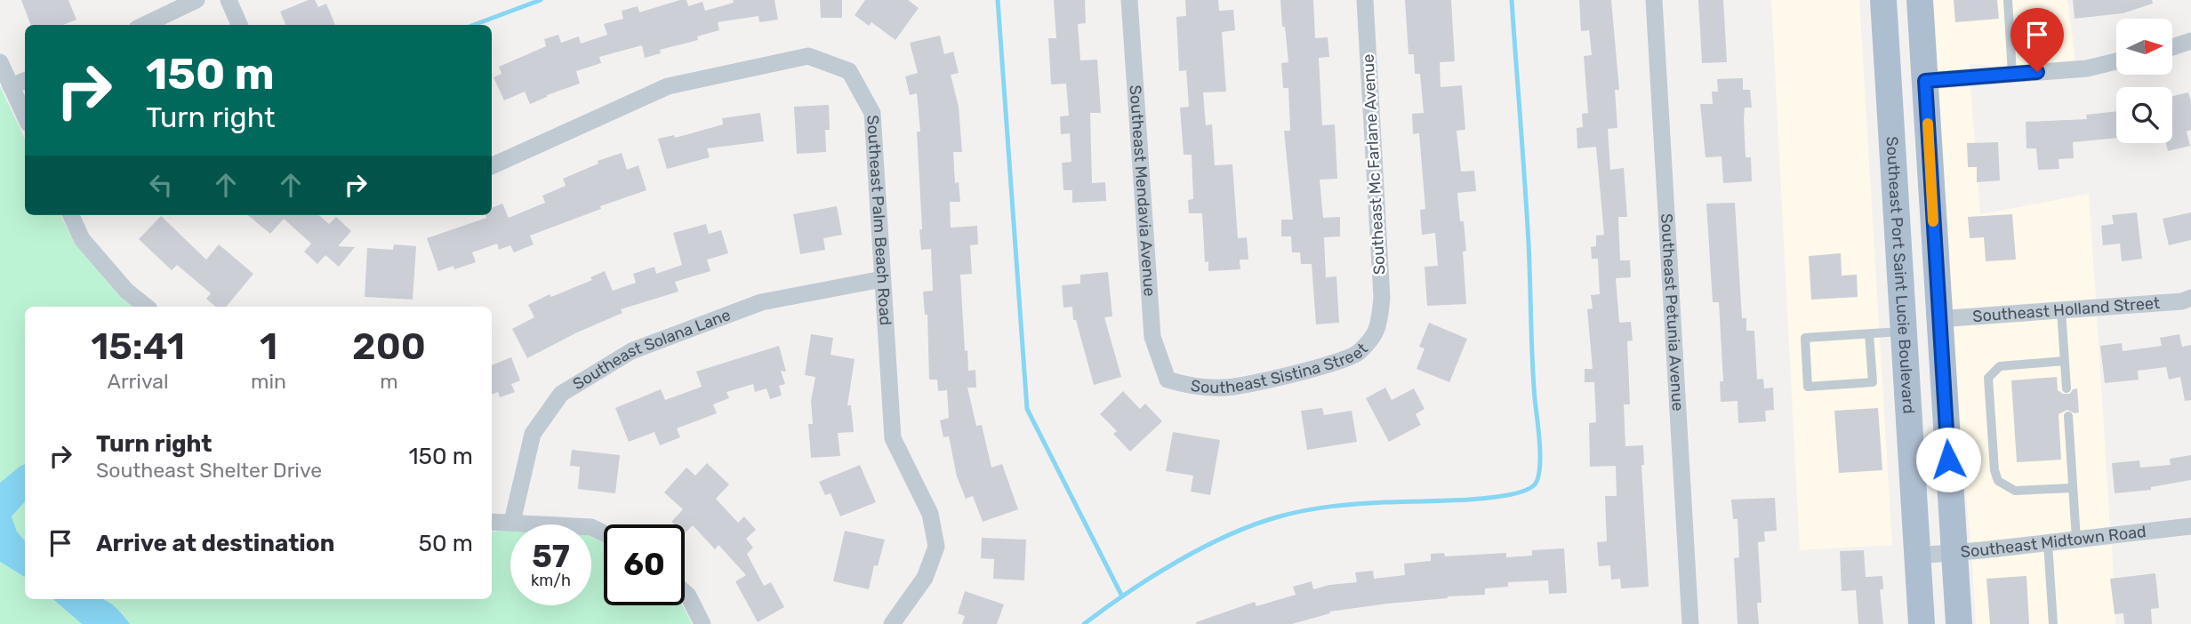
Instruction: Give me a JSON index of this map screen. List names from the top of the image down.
{
  "streets": {
    "main road": ["Southeast Port Saint Lucie Boulevard"],
    "street": [
      "Southeast Mc Farlane Avenue",
      "Southeast Mendavia Avenue",
      "Southeast Palm Beach Road",
      "Southeast Holland Street",
      "Southeast Petunia Avenue",
      "Southeast Solana Lane",
      "Southeast Sistina Street",
      "Southeast Midtown Road"
    ]
  },
  "crossings": [
    ["Southeast Mc Farlane Avenue", "Southeast Sistina Street"],
    ["Southeast Mendavia Avenue", "Southeast Sistina Street"],
    ["Southeast Palm Beach Road", "Southeast Solana Lane"],
    ["Southeast Port Saint Lucie Boulevard", "Southeast Midtown Road"]
  ],
  "north": "right",
  "page": {
    "turn": ["150 m", "Turn right"],
    "eta": [
      "15:41",
      "Arrival",
      "1",
      "min",
      "200",
      "m"
    ],
    "list": [
      {
        "name": "Turn right",
        "note": "Southeast Shelter Drive",
        "value": "150 m"
      },
      {
        "name": "Arrive at destination",
        "value": "50 m"
      }
    ],
    "speed": "57 km/h",
    "limit": "60"
  }
}
